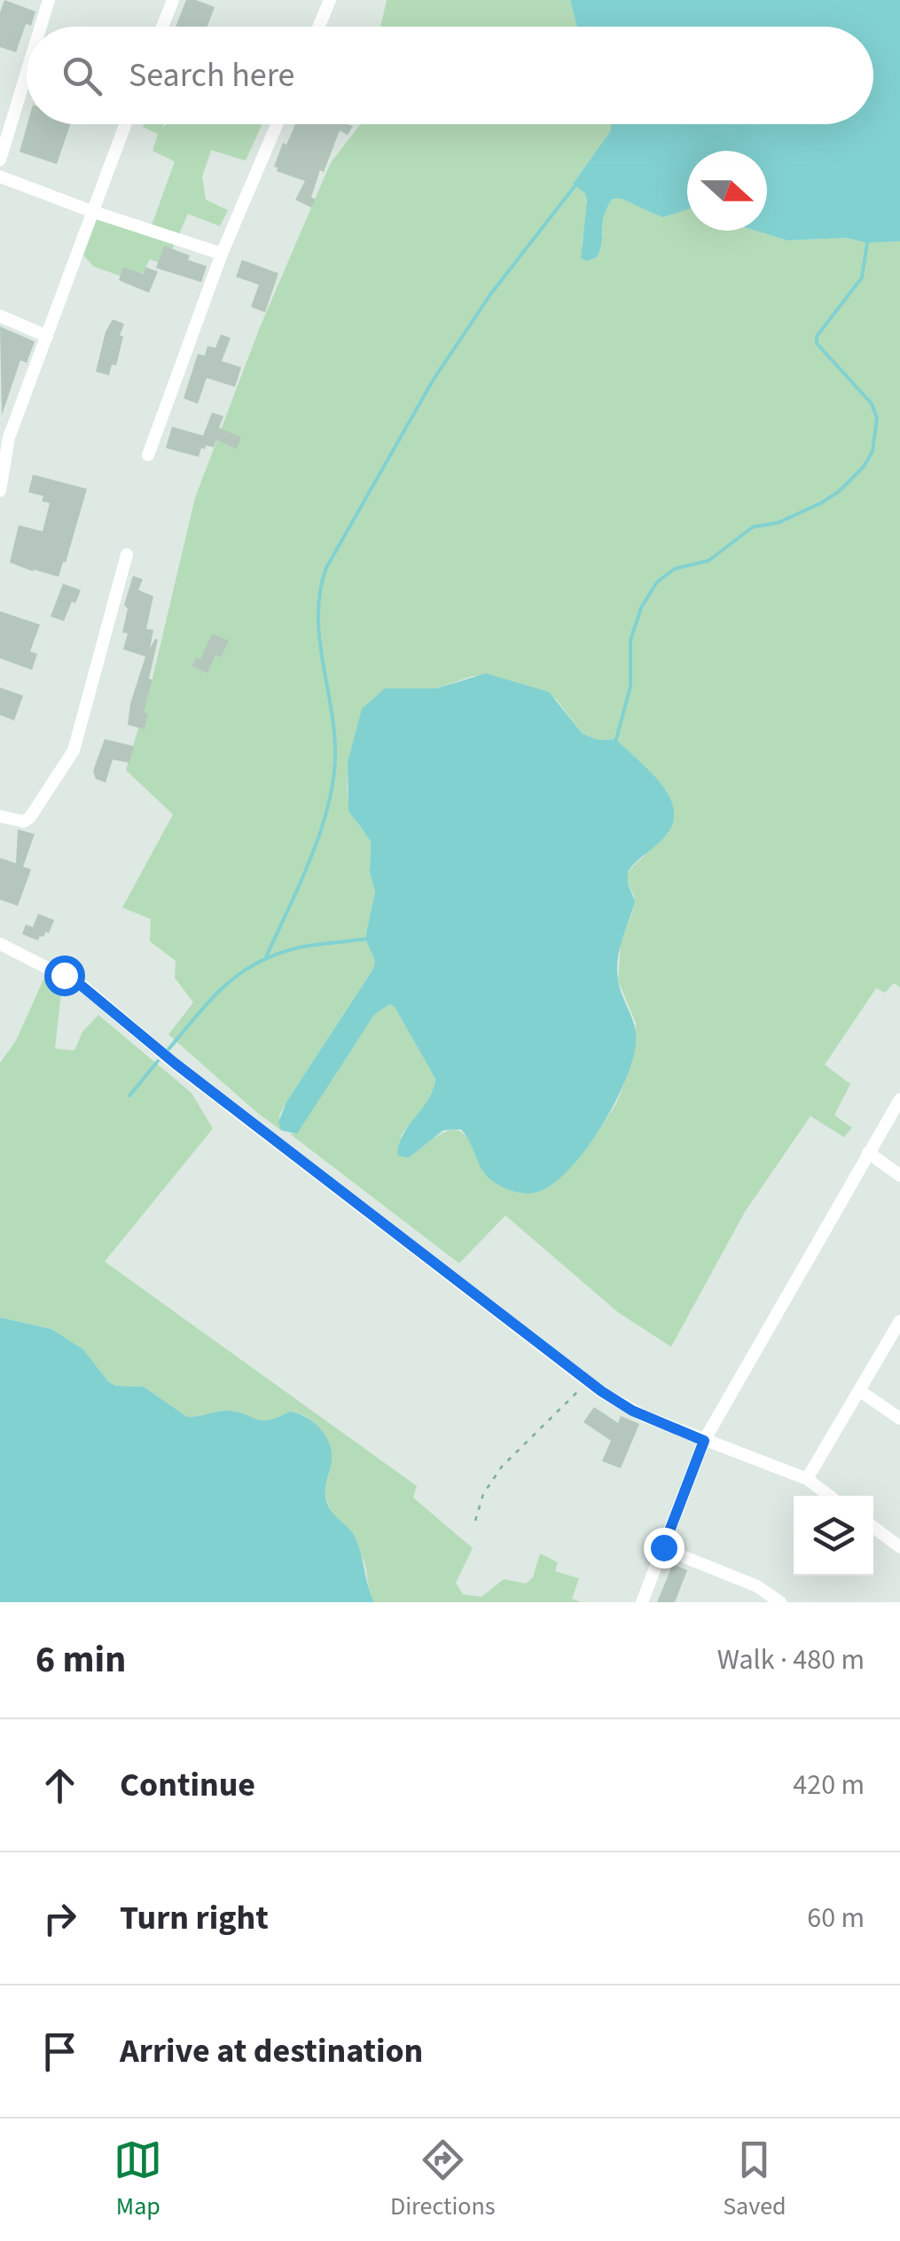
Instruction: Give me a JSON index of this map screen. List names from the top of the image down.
{
  "north": "right",
  "page": {
    "search": "Search here",
    "heading": ["6 min", "Walk · 480 m"],
    "list": [
      ["Continue", "420 m"],
      ["Turn right", "60 m"],
      "Arrive at destination"
    ],
    "nav": ["Map", "Directions", "Saved"]
  }
}
